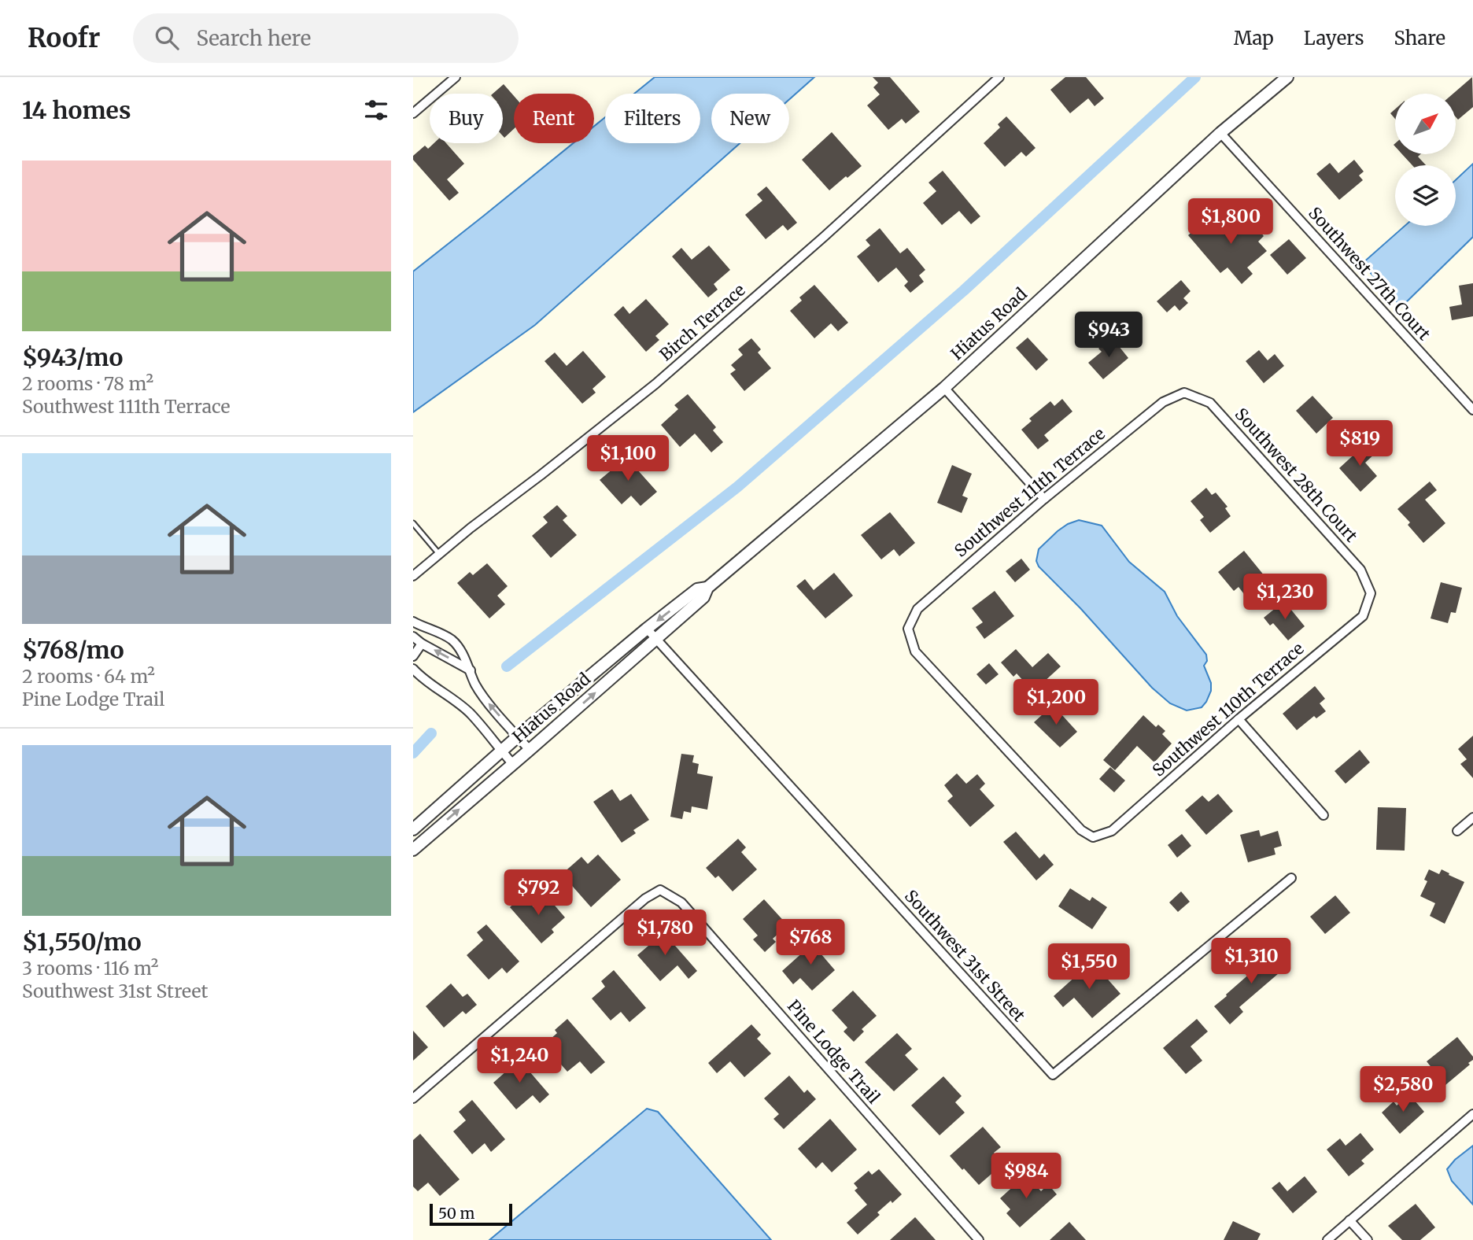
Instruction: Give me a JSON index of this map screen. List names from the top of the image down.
{
  "streets": {
    "street": [
      "Southwest 27th Court",
      "Birch Terrace",
      "Hiatus Road",
      "Southwest 28th Court",
      "Southwest 111th Terrace",
      "Southwest 110th Terrace",
      "Southwest 31st Street",
      "Pine Lodge Trail"
    ]
  },
  "crossings": [
    ["Southwest 27th Court", "Hiatus Road"],
    ["Hiatus Road", "Southwest 31st Street"],
    ["Southwest 28th Court", "Southwest 111th Terrace"],
    ["Southwest 28th Court", "Southwest 110th Terrace"],
    ["Southwest 111th Terrace", "Southwest 110th Terrace"]
  ],
  "scale_bar": "50 m",
  "north": "top right",
  "page": {
    "header": "Roofr",
    "search": "Search here",
    "nav": ["Map", "Layers", "Share"],
    "heading": "14 homes",
    "chip": [
      "Buy",
      "Rent",
      "Filters",
      "New"
    ],
    "list": [
      {
        "name": "$943/mo",
        "note": "2 rooms · 78 m² · Southwest 111th Terrace"
      },
      {
        "name": "$768/mo",
        "note": "2 rooms · 64 m² · Pine Lodge Trail"
      },
      {
        "name": "$1,550/mo",
        "note": "3 rooms · 116 m² · Southwest 31st Street"
      }
    ],
    "price": [
      "$1,800",
      "$943",
      "$819",
      "$1,100",
      "$1,230",
      "$1,200",
      "$792",
      "$1,780",
      "$768",
      "$1,310",
      "$1,550",
      "$1,240",
      "$2,580",
      "$984"
    ],
    "scale": "50 m"
  }
}
